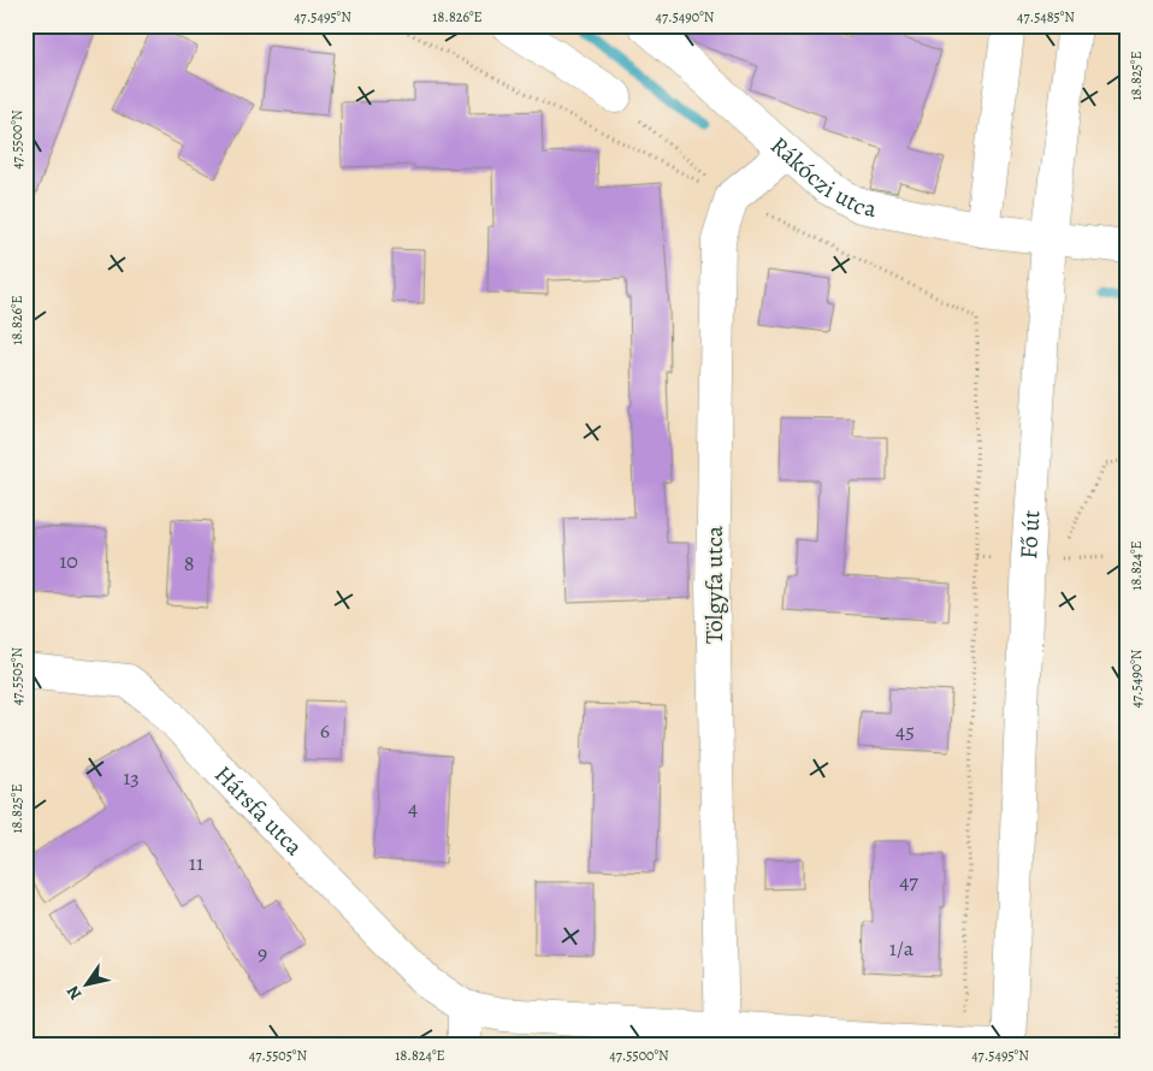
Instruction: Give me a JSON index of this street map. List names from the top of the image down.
{
  "streets": {
    "street": [
      "Rákóczi utca",
      "Fő út",
      "Tölgyfa utca",
      "Hársfa utca"
    ]
  },
  "crossings": [
    ["Rákóczi utca", "Fő út"],
    ["Fő út", "Hársfa utca"],
    ["Tölgyfa utca", "Hársfa utca"]
  ],
  "house_numbers": [
    "10",
    "8",
    "6",
    "45",
    "13",
    "4",
    "11",
    "47",
    "1/a",
    "9"
  ],
  "north": "bottom left",
  "coordinates": [
    "47.5495°N",
    "18.826°E",
    "47.5490°N",
    "47.5485°N",
    "18.825°E",
    "47.5500°N",
    "18.824°E",
    "47.5505°N"
  ]
}
